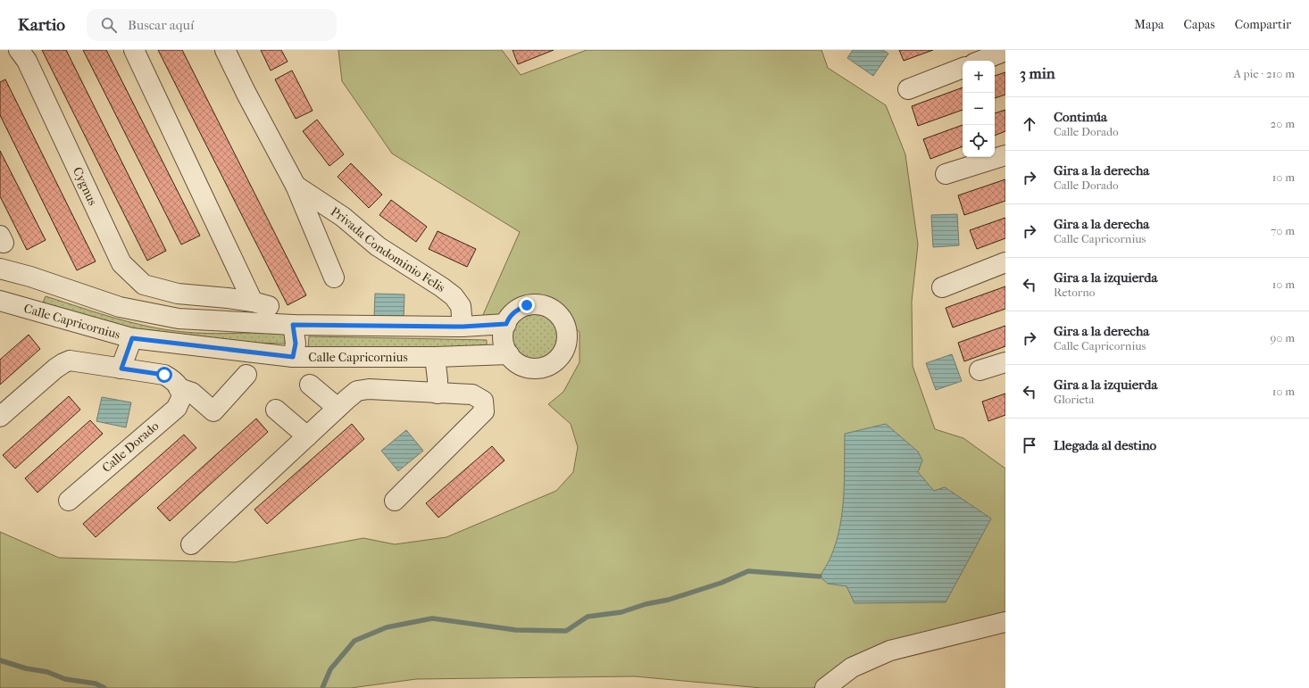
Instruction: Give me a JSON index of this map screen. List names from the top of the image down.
{
  "streets": {
    "street": [
      "Cygnus",
      "Privada Condominio Felis",
      "Calle Capricornius",
      "Calle Dorado"
    ]
  },
  "page": {
    "header": "Kartio",
    "search": "Buscar aquí",
    "nav": ["Mapa", "Capas", "Compartir"],
    "heading": ["3 min", "A pie · 210 m"],
    "map_buttons": ["+", "−"],
    "list": [
      ["Continúa", "Calle Dorado", "20 m"],
      ["Gira a la derecha", "Calle Dorado", "10 m"],
      ["Gira a la derecha", "Calle Capricornius", "70 m"],
      ["Gira a la izquierda", "Retorno", "10 m"],
      ["Gira a la derecha", "Calle Capricornius", "90 m"],
      ["Gira a la izquierda", "Glorieta", "10 m"],
      "Llegada al destino"
    ]
  }
}
